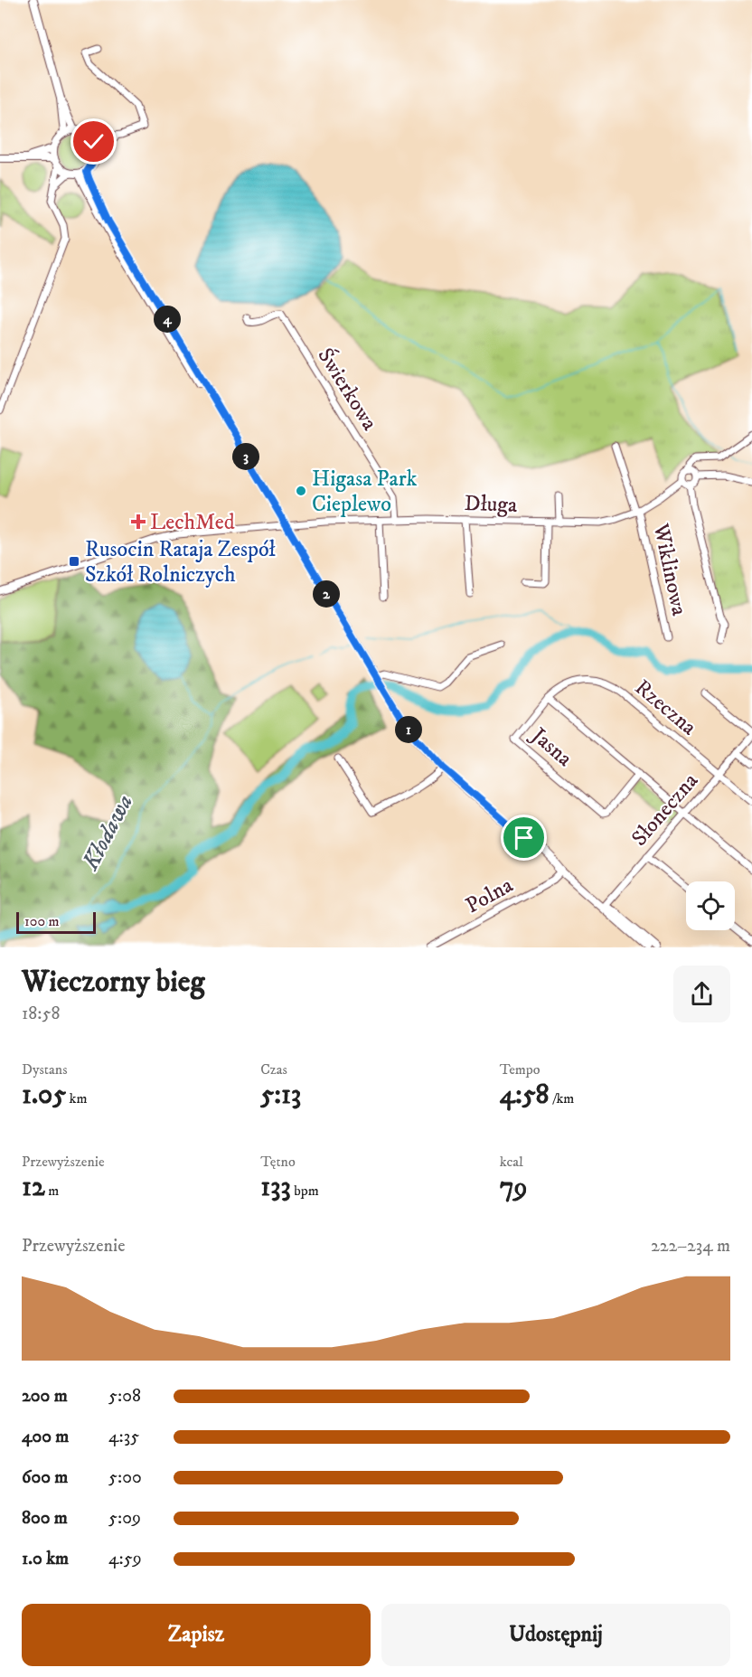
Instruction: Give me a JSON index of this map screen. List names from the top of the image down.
{
  "streets": {
    "street": [
      "Świerkowa",
      "Długa",
      "Wiklinowa",
      "Rzeczna",
      "Jasna",
      "Słoneczna",
      "Polna"
    ]
  },
  "crossings": [
    ["Świerkowa", "Długa"],
    ["Długa", "Wiklinowa"],
    ["Rzeczna", "Jasna"],
    ["Rzeczna", "Słoneczna"],
    ["Jasna", "Słoneczna"]
  ],
  "water": ["Kłodawa"],
  "places": {
    "other": ["Higasa Park Cieplewo"],
    "health": ["LechMed"],
    "transit": ["Rusocin Rataja Zespół Szkół Rolniczych"]
  },
  "scale_bar": "100 m",
  "page": {
    "pins": [
      "4",
      "3",
      "2",
      "1"
    ],
    "scale": "100 m",
    "heading": ["Wieczorny bieg", "18:58"],
    "stats": [
      ["Dystans", "1.05 km"],
      ["Czas", "5:13"],
      ["Tempo", "4:58 /km"],
      ["Przewyższenie", "12 m"],
      ["Tętno", "133 bpm"],
      ["kcal", "79"]
    ],
    "chart": ["Przewyższenie", "222–234 m"],
    "list": [
      {
        "name": "200 m",
        "note": "5:08"
      },
      {
        "name": "400 m",
        "note": "4:35"
      },
      {
        "name": "600 m",
        "note": "5:00"
      },
      {
        "name": "800 m",
        "note": "5:09"
      },
      {
        "name": "1.0 km",
        "note": "4:59"
      }
    ],
    "buttons": ["Zapisz", "Udostępnij"]
  }
}
